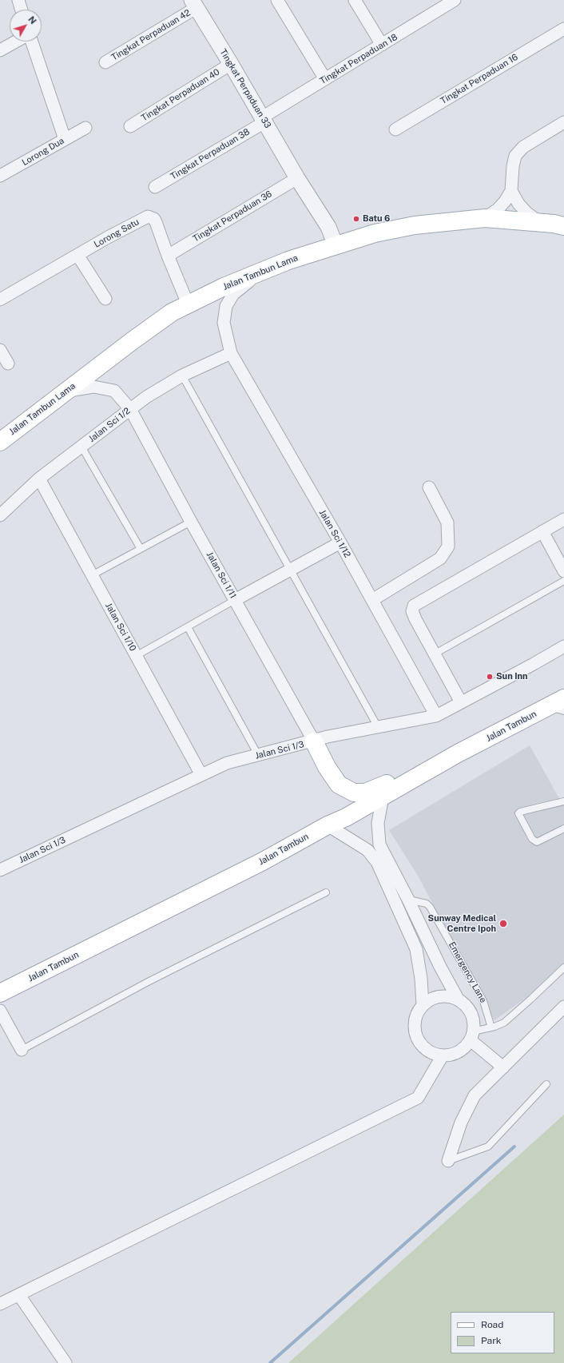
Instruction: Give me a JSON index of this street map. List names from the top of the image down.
{
  "streets": {
    "main road": ["Jalan Tambun Lama", "Jalan Tambun"],
    "street": [
      "Tingkat Perpaduan 42",
      "Tingkat Perpaduan 18",
      "Tingkat Perpaduan 16",
      "Tingkat Perpaduan 33",
      "Tingkat Perpaduan 40",
      "Lorong Dua",
      "Tingkat Perpaduan 38",
      "Tingkat Perpaduan 36",
      "Lorong Satu",
      "Jalan Sci 1/2",
      "Jalan Sci 1/12",
      "Jalan Sci 1/11",
      "Jalan Sci 1/10",
      "Jalan Sci 1/3"
    ],
    "lane": ["Emergency Lane"]
  },
  "crossings": [
    ["Tingkat Perpaduan 42", "Tingkat Perpaduan 33"],
    ["Tingkat Perpaduan 18", "Tingkat Perpaduan 33"],
    ["Tingkat Perpaduan 18", "Tingkat Perpaduan 38"],
    ["Tingkat Perpaduan 33", "Tingkat Perpaduan 40"],
    ["Tingkat Perpaduan 33", "Tingkat Perpaduan 38"],
    ["Tingkat Perpaduan 33", "Tingkat Perpaduan 36"],
    ["Tingkat Perpaduan 33", "Jalan Tambun Lama"],
    ["Tingkat Perpaduan 36", "Lorong Satu"],
    ["Lorong Satu", "Jalan Tambun Lama"],
    ["Jalan Tambun Lama", "Jalan Sci 1/12"],
    ["Jalan Tambun Lama", "Jalan Sci 1/11"],
    ["Jalan Sci 1/2", "Jalan Sci 1/12"],
    ["Jalan Sci 1/2", "Jalan Sci 1/11"],
    ["Jalan Sci 1/2", "Jalan Sci 1/10"],
    ["Jalan Sci 1/12", "Jalan Sci 1/3"],
    ["Jalan Sci 1/11", "Jalan Sci 1/3"],
    ["Jalan Sci 1/10", "Jalan Sci 1/3"]
  ],
  "places": ["Batu 6", "Sun Inn", "Sunway Medical Centre Ipoh"],
  "legend": ["Road", "Park"],
  "north": "top right"
}
